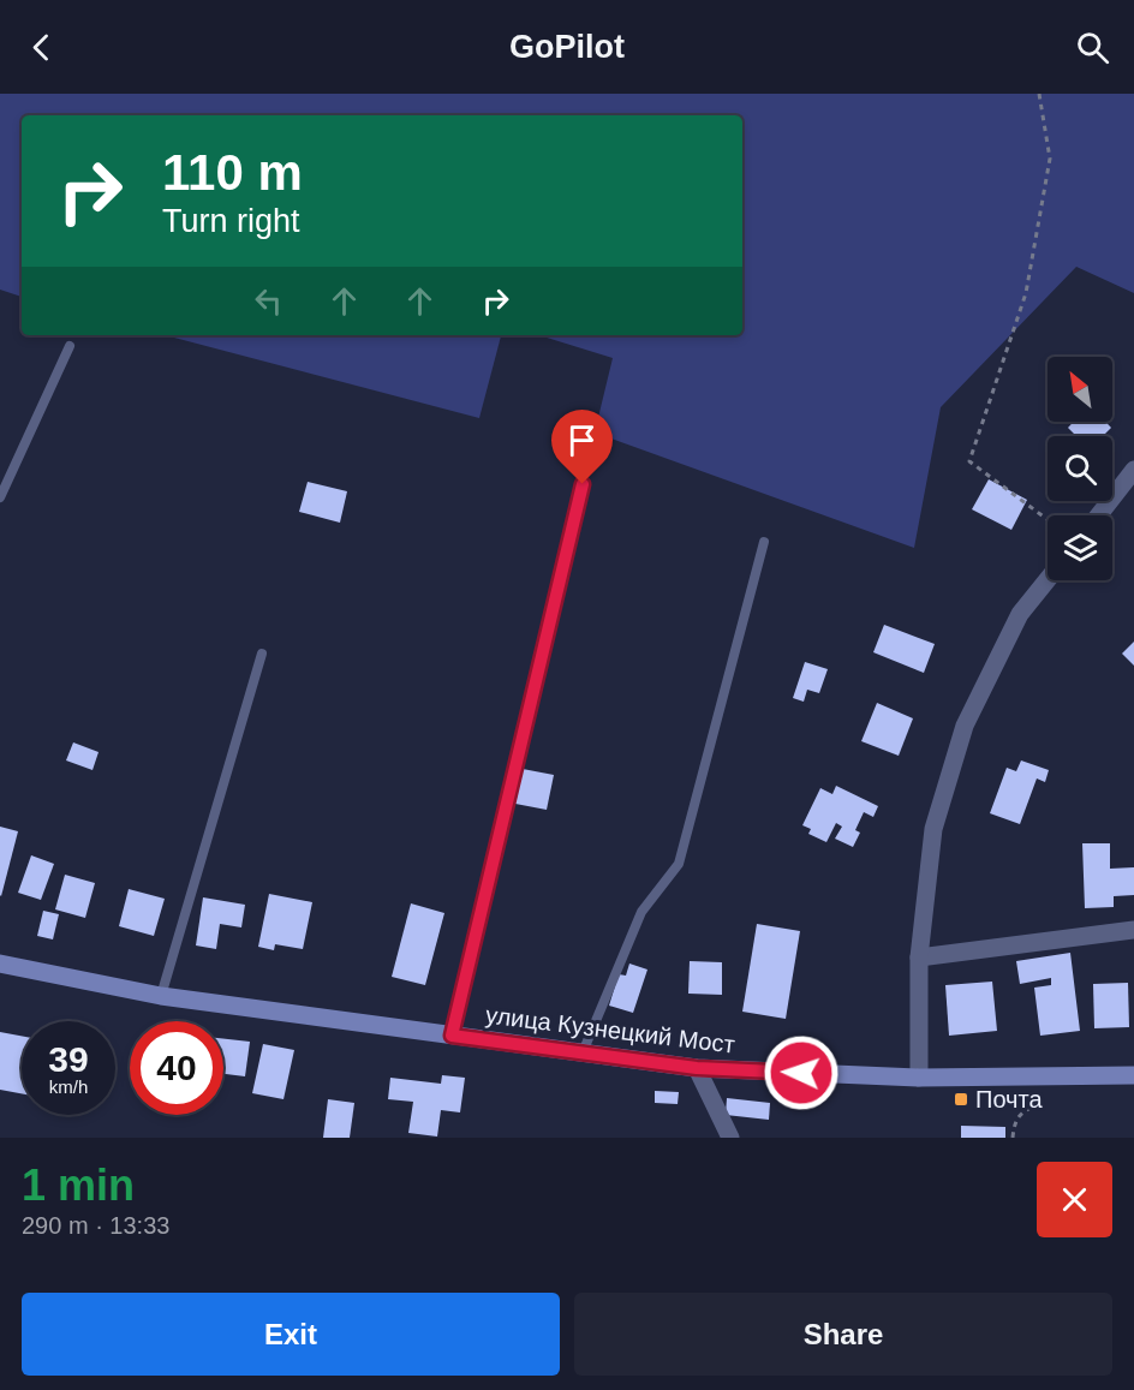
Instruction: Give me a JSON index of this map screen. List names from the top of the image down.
{
  "streets": {
    "street": ["улица Кузнецкий Мост"]
  },
  "places": {
    "transit": ["Почта"]
  },
  "north": "top left",
  "page": {
    "header": "GoPilot",
    "turn": ["110 m", "Turn right"],
    "speed": "39 km/h",
    "limit": "40",
    "heading": ["1 min", "290 m · 13:33"],
    "buttons": ["Exit", "Share"]
  }
}
